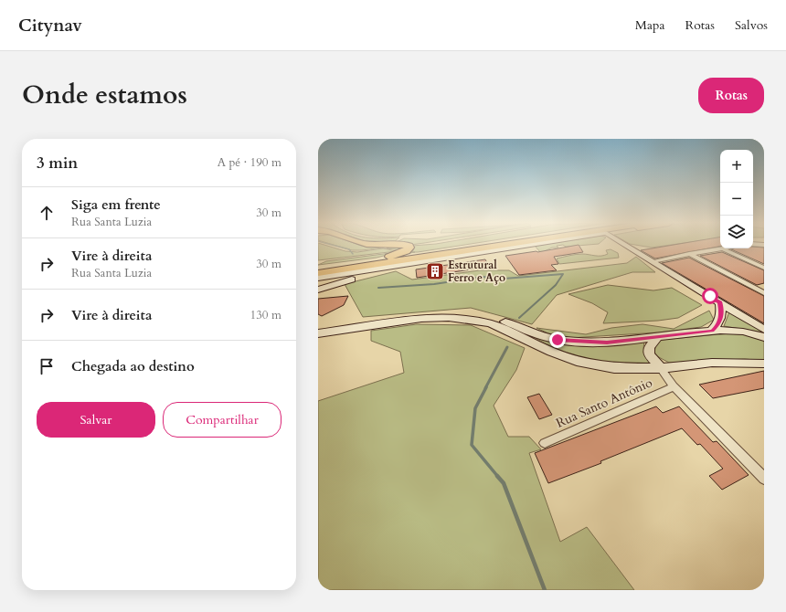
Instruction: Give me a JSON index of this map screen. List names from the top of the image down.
{
  "streets": {
    "street": ["Rua Santo Antônio"]
  },
  "places": {
    "building": ["Estrutural Ferro e Aço"]
  },
  "page": {
    "header": "Citynav",
    "nav": ["Mapa", "Rotas", "Salvos"],
    "title": "Onde estamos",
    "buttons": [
      "Rotas",
      ["Salvar", "Compartilhar"]
    ],
    "heading": ["3 min", "A pé · 190 m"],
    "map_buttons": ["+", "−"],
    "list": [
      ["Siga em frente", "Rua Santa Luzia", "30 m"],
      ["Vire à direita", "Rua Santa Luzia", "30 m"],
      ["Vire à direita", "130 m"],
      "Chegada ao destino"
    ]
  }
}
